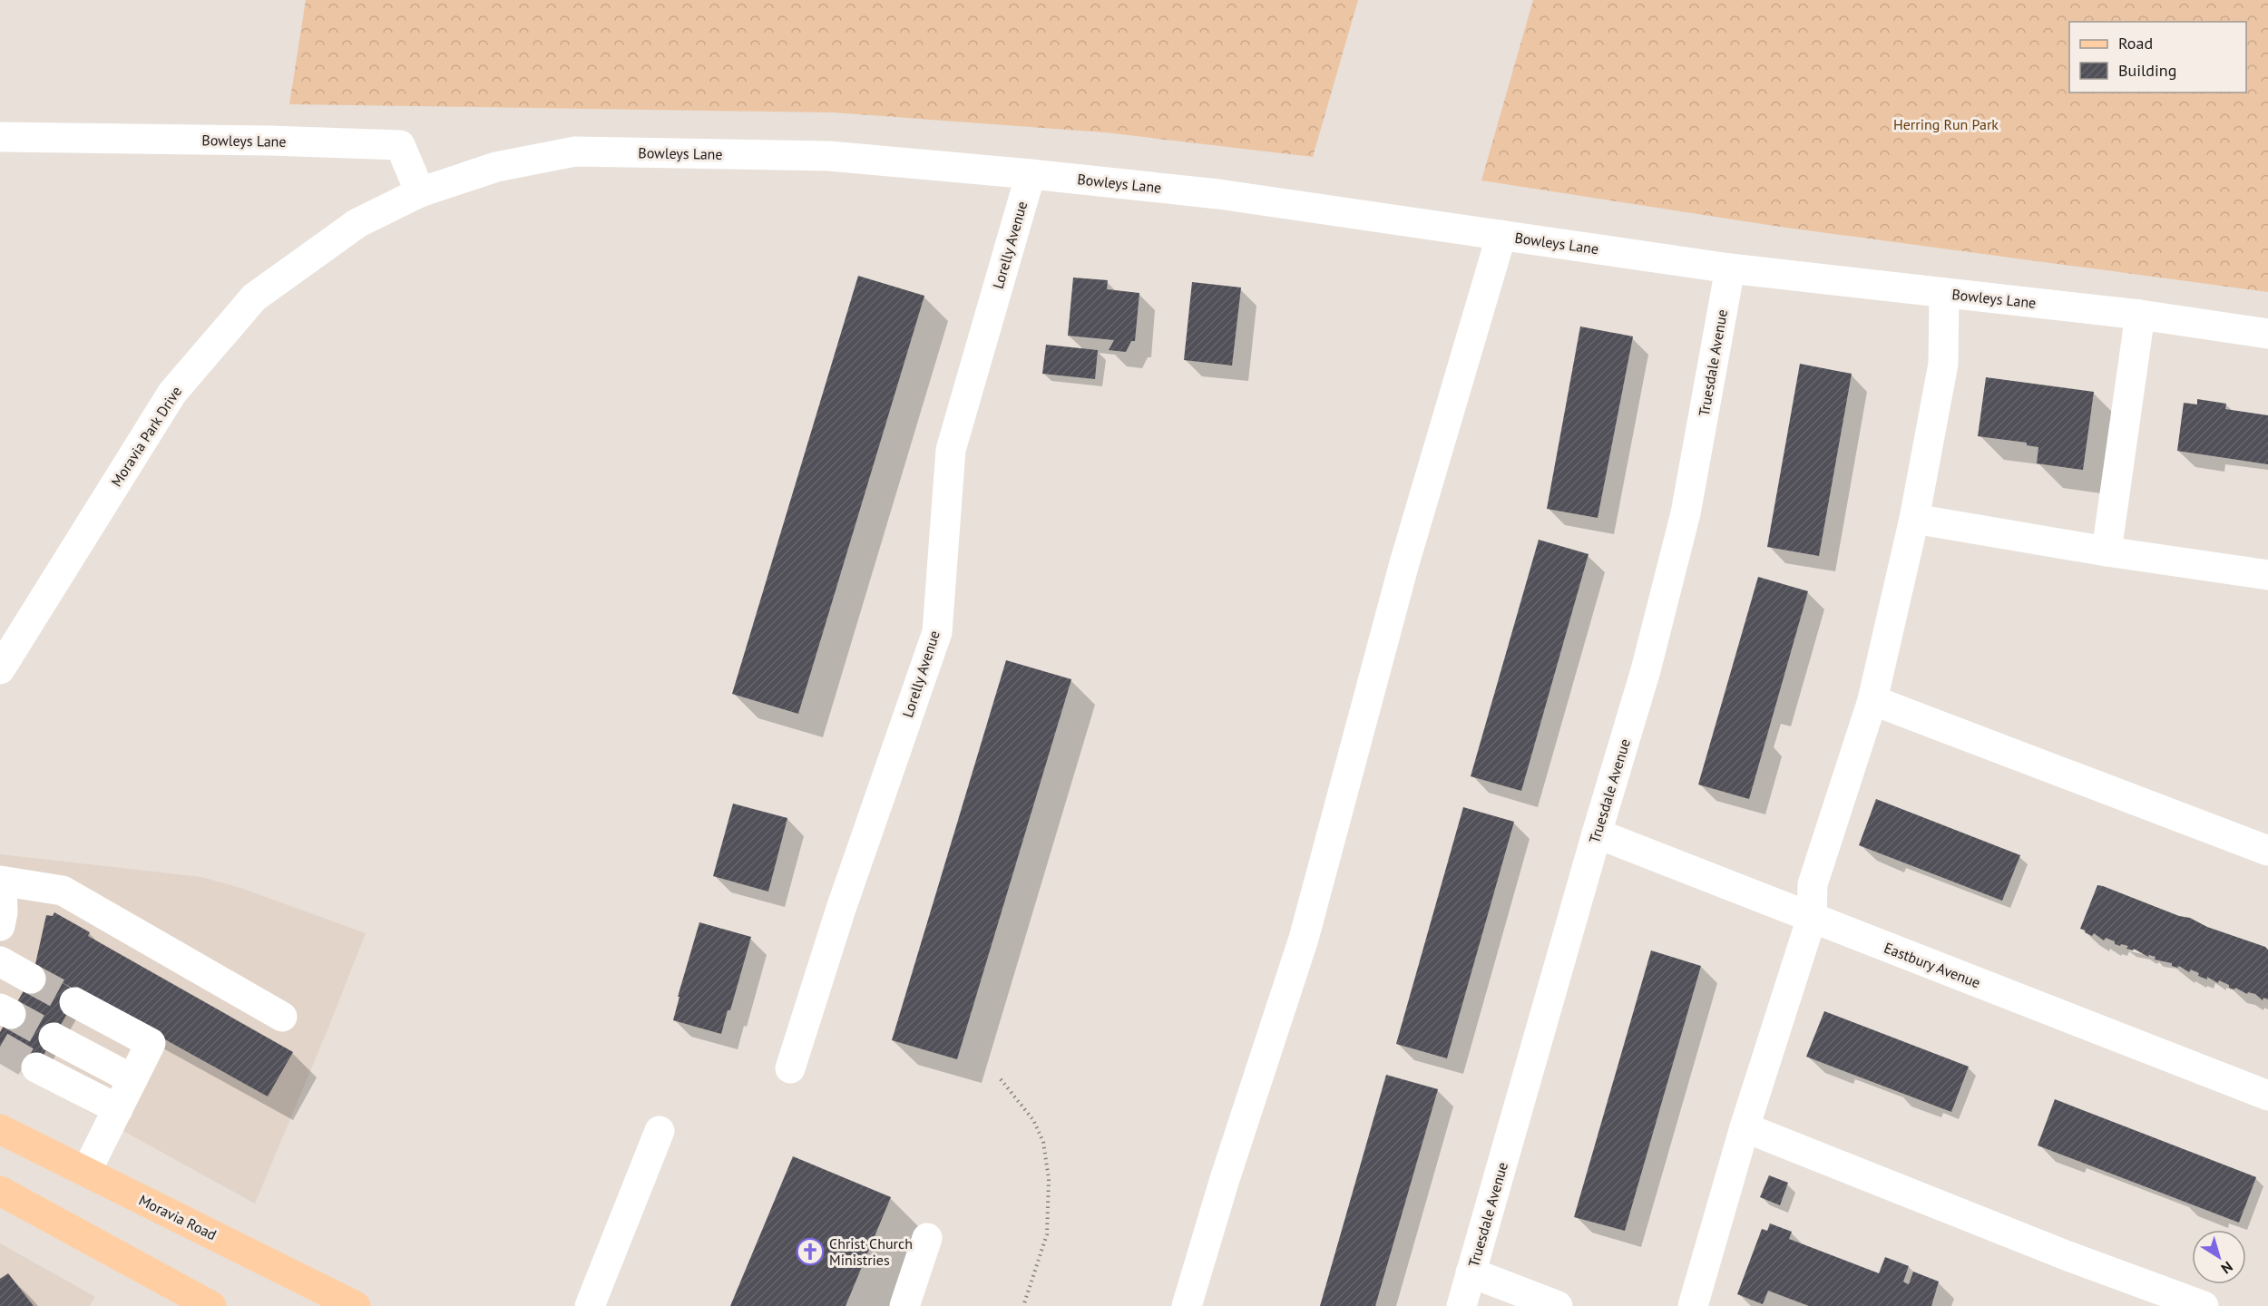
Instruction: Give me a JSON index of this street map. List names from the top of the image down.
{
  "streets": {
    "main road": ["Moravia Road"],
    "street": [
      "Bowleys Lane",
      "Lorelly Avenue",
      "Truesdale Avenue",
      "Moravia Park Drive",
      "Eastbury Avenue"
    ]
  },
  "crossings": [
    ["Bowleys Lane", "Lorelly Avenue"],
    ["Bowleys Lane", "Truesdale Avenue"],
    ["Bowleys Lane", "Moravia Park Drive"],
    ["Truesdale Avenue", "Eastbury Avenue"]
  ],
  "parks": ["Herring Run Park"],
  "places": {
    "church": ["Christ Church Ministries"]
  },
  "legend": ["Road", "Building"],
  "north": "bottom right"
}
